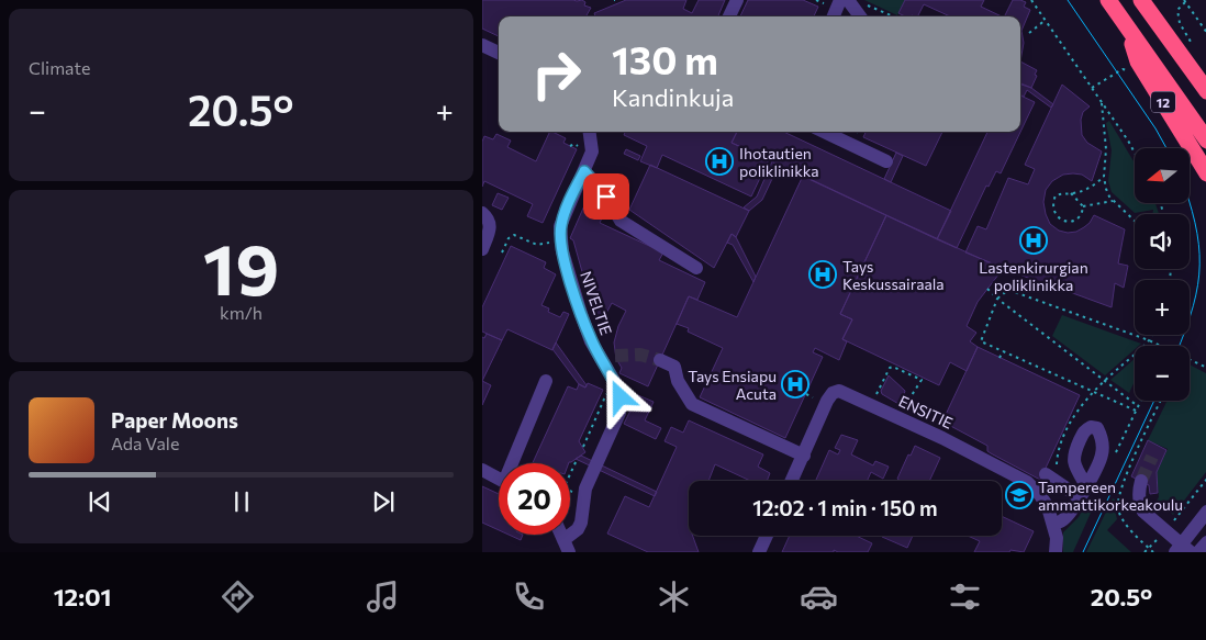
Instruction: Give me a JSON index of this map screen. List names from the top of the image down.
{
  "streets": {
    "highway": ["12"],
    "street": ["NIVELTIE", "ENSITIE"]
  },
  "places": {
    "hospital": [
      "Ihotautien poliklinikka",
      "Lastenkirurgian poliklinikka",
      "Tays Keskussairaala",
      "Tays Ensiapu Acuta"
    ],
    "school or university": ["Tampereen ammattikorkeakoulu"]
  },
  "north": "left",
  "page": {
    "tile": [
      "Climate",
      ["19", "km/h"]
    ],
    "turn": ["130 m", "Kandinkuja"],
    "heat": ["−", "20.5°", "+"],
    "map_buttons": ["+", "−"],
    "song": ["Paper Moons", "Ada Vale"],
    "limit": "20",
    "trip": "12:02 · 1 min · 150 m",
    "tabs": ["12:01", "20.5°"]
  }
}
